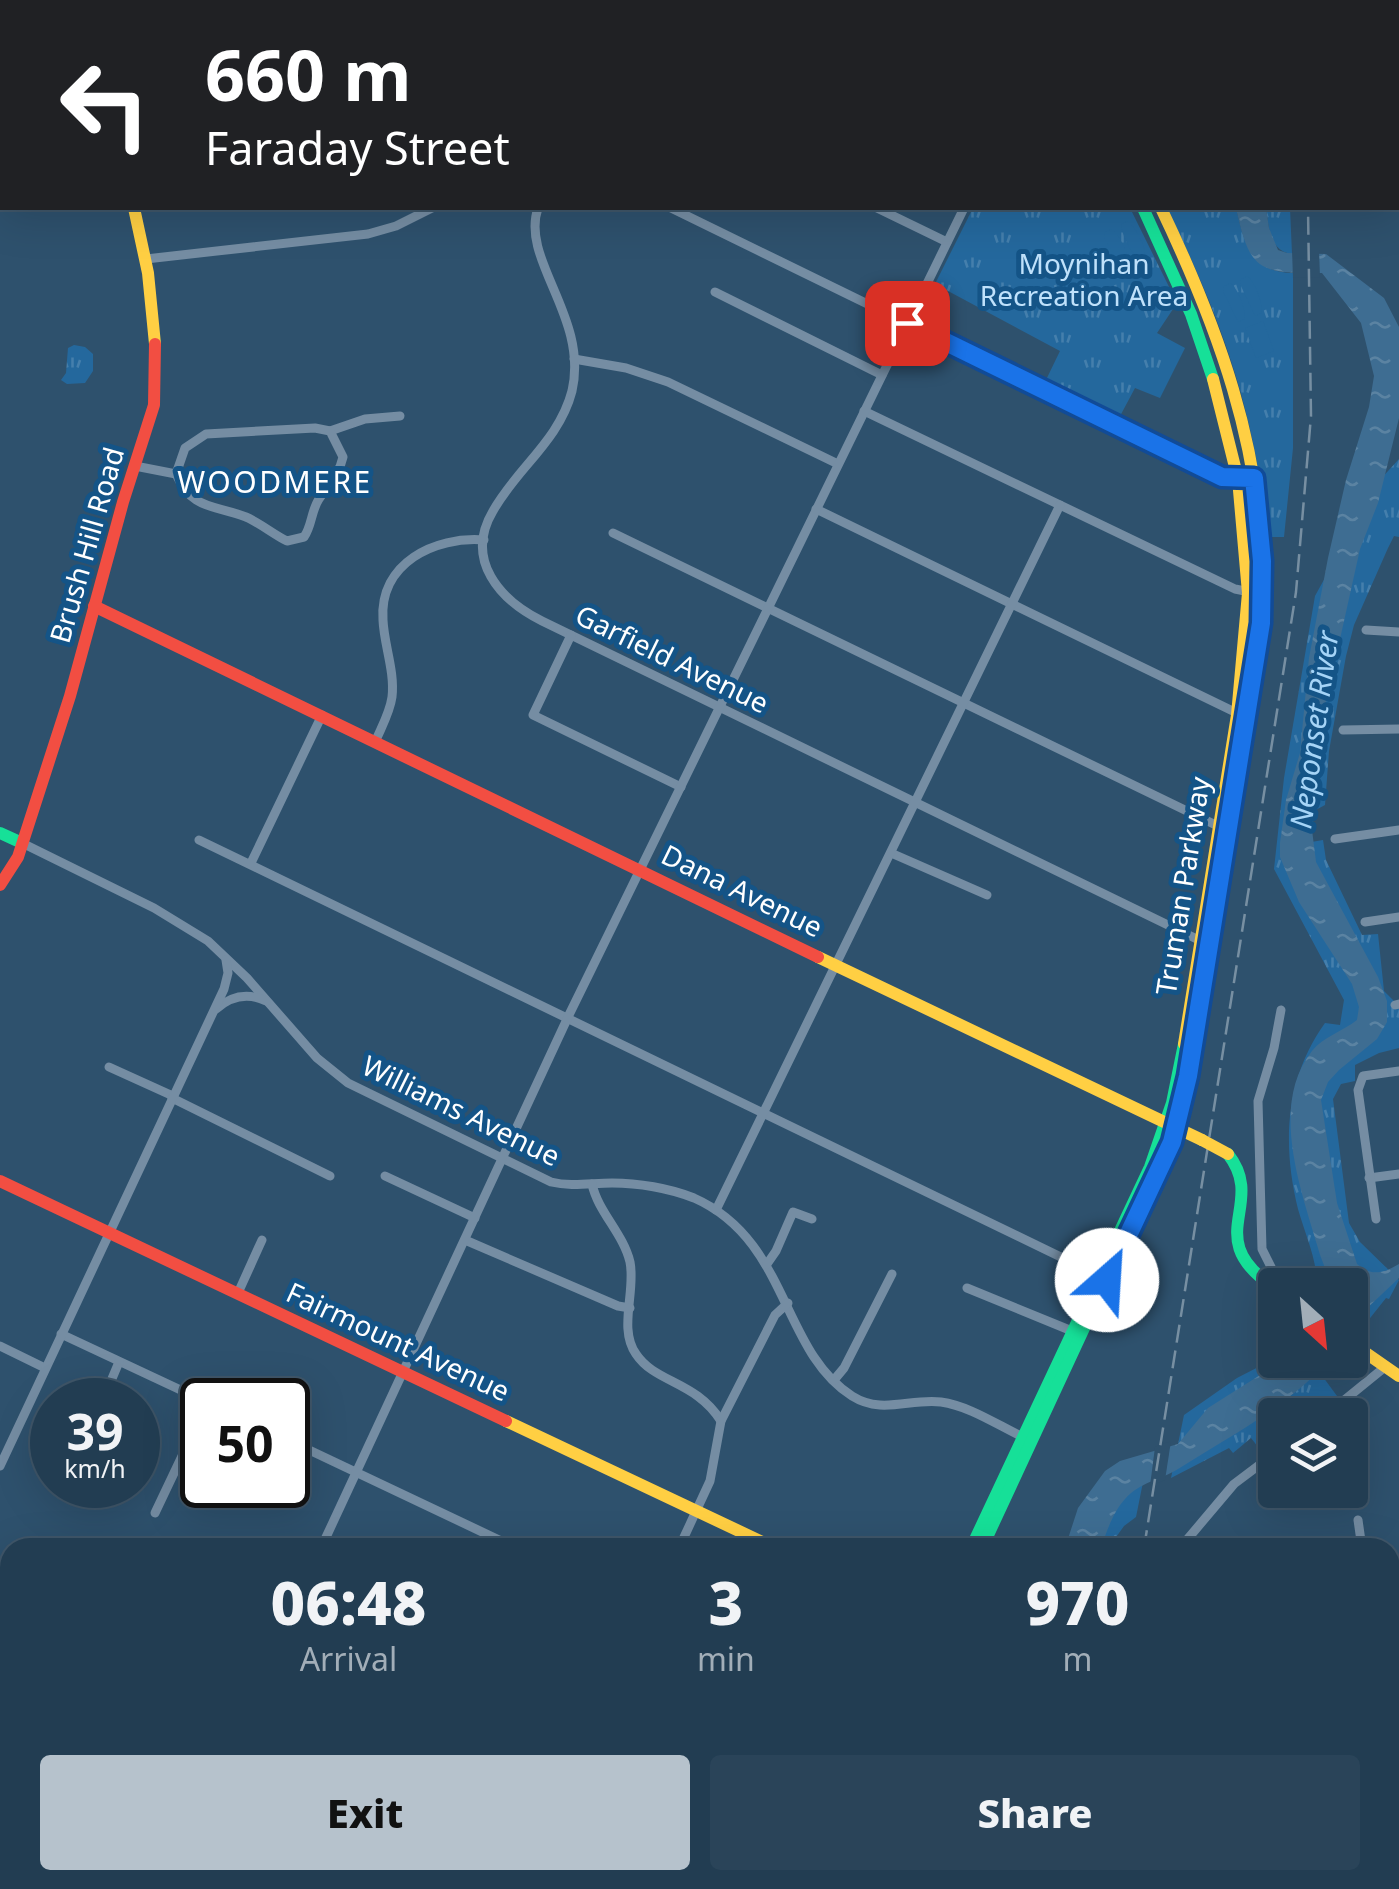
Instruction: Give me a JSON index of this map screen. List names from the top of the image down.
{
  "streets": {
    "street": [
      "Brush Hill Road",
      "Garfield Avenue",
      "Truman Parkway",
      "Dana Avenue",
      "Williams Avenue",
      "Fairmount Avenue"
    ]
  },
  "crossings": [
    ["Brush Hill Road", "Dana Avenue"],
    ["Brush Hill Road", "Williams Avenue"],
    ["Garfield Avenue", "Truman Parkway"],
    ["Truman Parkway", "Dana Avenue"],
    ["Truman Parkway", "Williams Avenue"]
  ],
  "districts": ["WOODMERE"],
  "water": ["Neponset River"],
  "parks": ["Moynihan Recreation Area"],
  "north": "bottom right",
  "page": {
    "turn": ["660 m", "Faraday Street"],
    "speed": "39 km/h",
    "limit": "50",
    "eta": [
      "06:48",
      "Arrival",
      "3",
      "min",
      "970",
      "m"
    ],
    "buttons": ["Exit", "Share"]
  }
}
